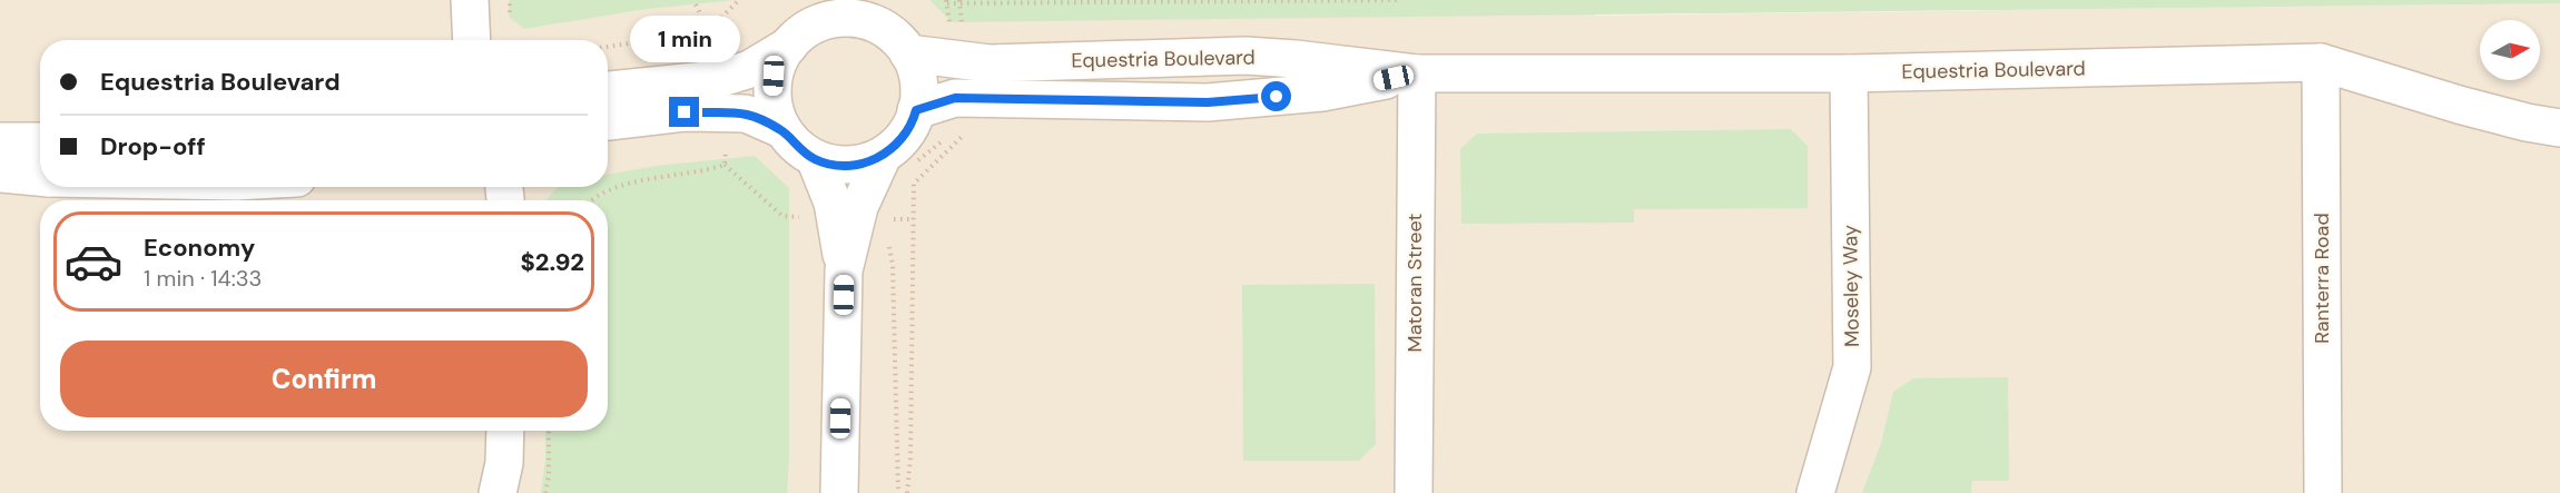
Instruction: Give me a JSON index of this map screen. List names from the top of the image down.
{
  "streets": {
    "street": [
      "Equestria Boulevard",
      "Ranterra Road",
      "Matoran Street",
      "Moseley Way"
    ]
  },
  "crossings": [
    ["Equestria Boulevard", "Ranterra Road"],
    ["Equestria Boulevard", "Matoran Street"],
    ["Equestria Boulevard", "Moseley Way"]
  ],
  "north": "right",
  "page": {
    "bubble": "1 min",
    "banner": ["Equestria Boulevard", "Drop-off"],
    "list": [
      {
        "name": "Economy",
        "note": "1 min · 14:33",
        "value": "$2.92"
      }
    ],
    "buttons": "Confirm"
  }
}
